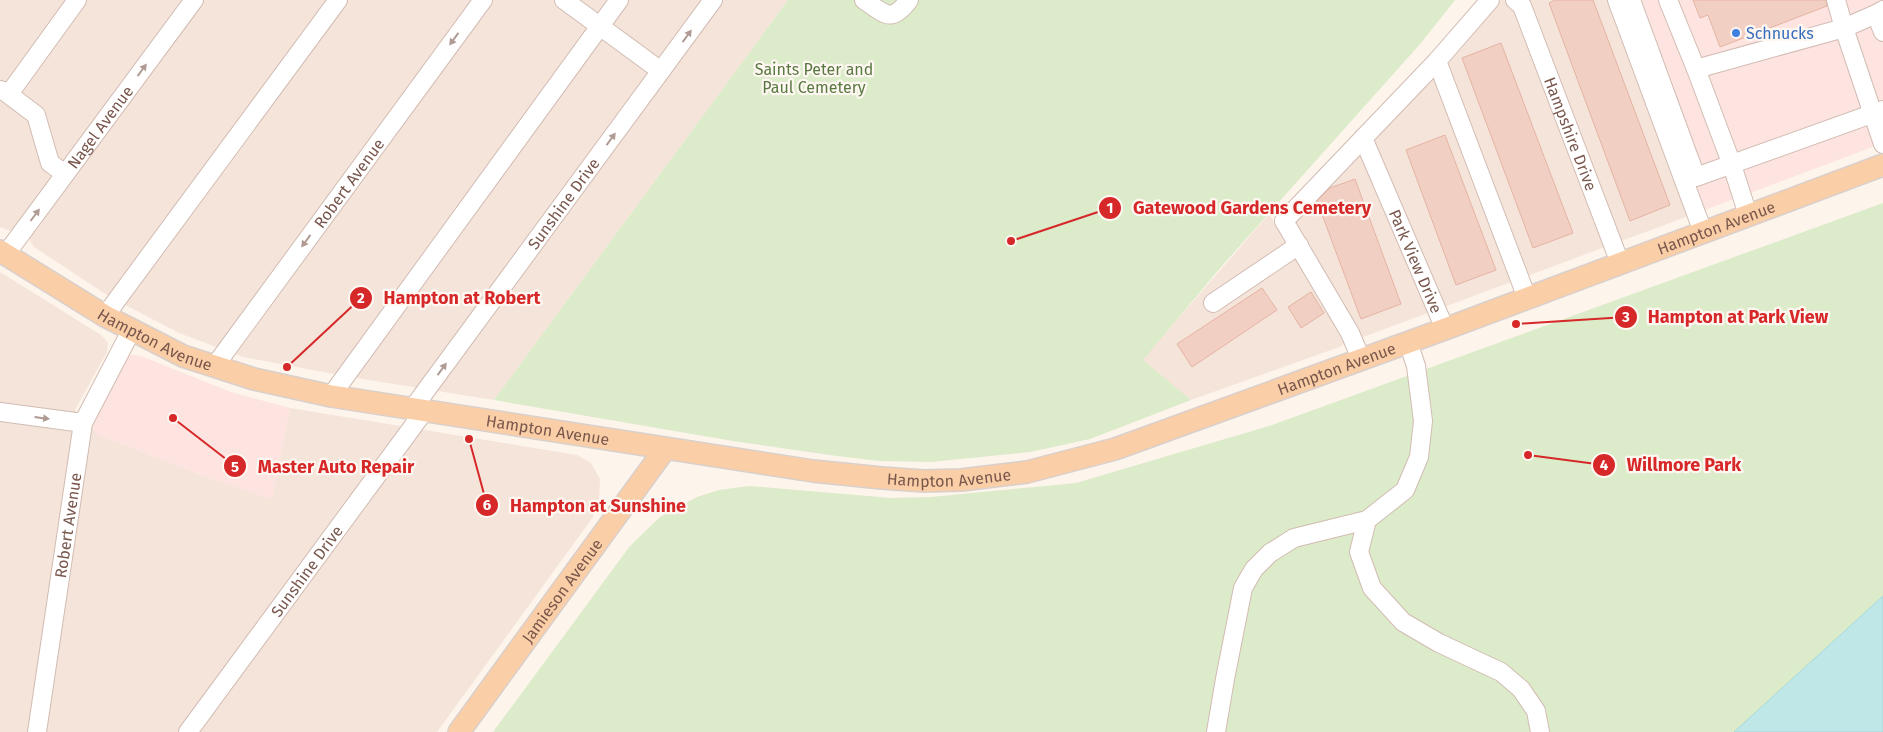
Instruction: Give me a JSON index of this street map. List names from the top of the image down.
{
  "streets": {
    "main road": ["Hampton Avenue", "Jamieson Avenue"],
    "street": [
      "Nagel Avenue",
      "Hampshire Drive",
      "Robert Avenue",
      "Sunshine Drive",
      "Park View Drive"
    ]
  },
  "crossings": [
    ["Nagel Avenue", "Hampton Avenue"],
    ["Hampshire Drive", "Hampton Avenue"],
    ["Robert Avenue", "Hampton Avenue"],
    ["Sunshine Drive", "Hampton Avenue"],
    ["Hampton Avenue", "Park View Drive"],
    ["Hampton Avenue", "Jamieson Avenue"]
  ],
  "parks": ["Saints Peter and Paul Cemetery"],
  "places": [
    "Schnucks",
    "Gatewood Gardens Cemetery",
    "Hampton at Park View",
    "Hampton at Robert",
    "Master Auto Repair",
    "Hampton at Sunshine",
    "Willmore Park"
  ]
}
